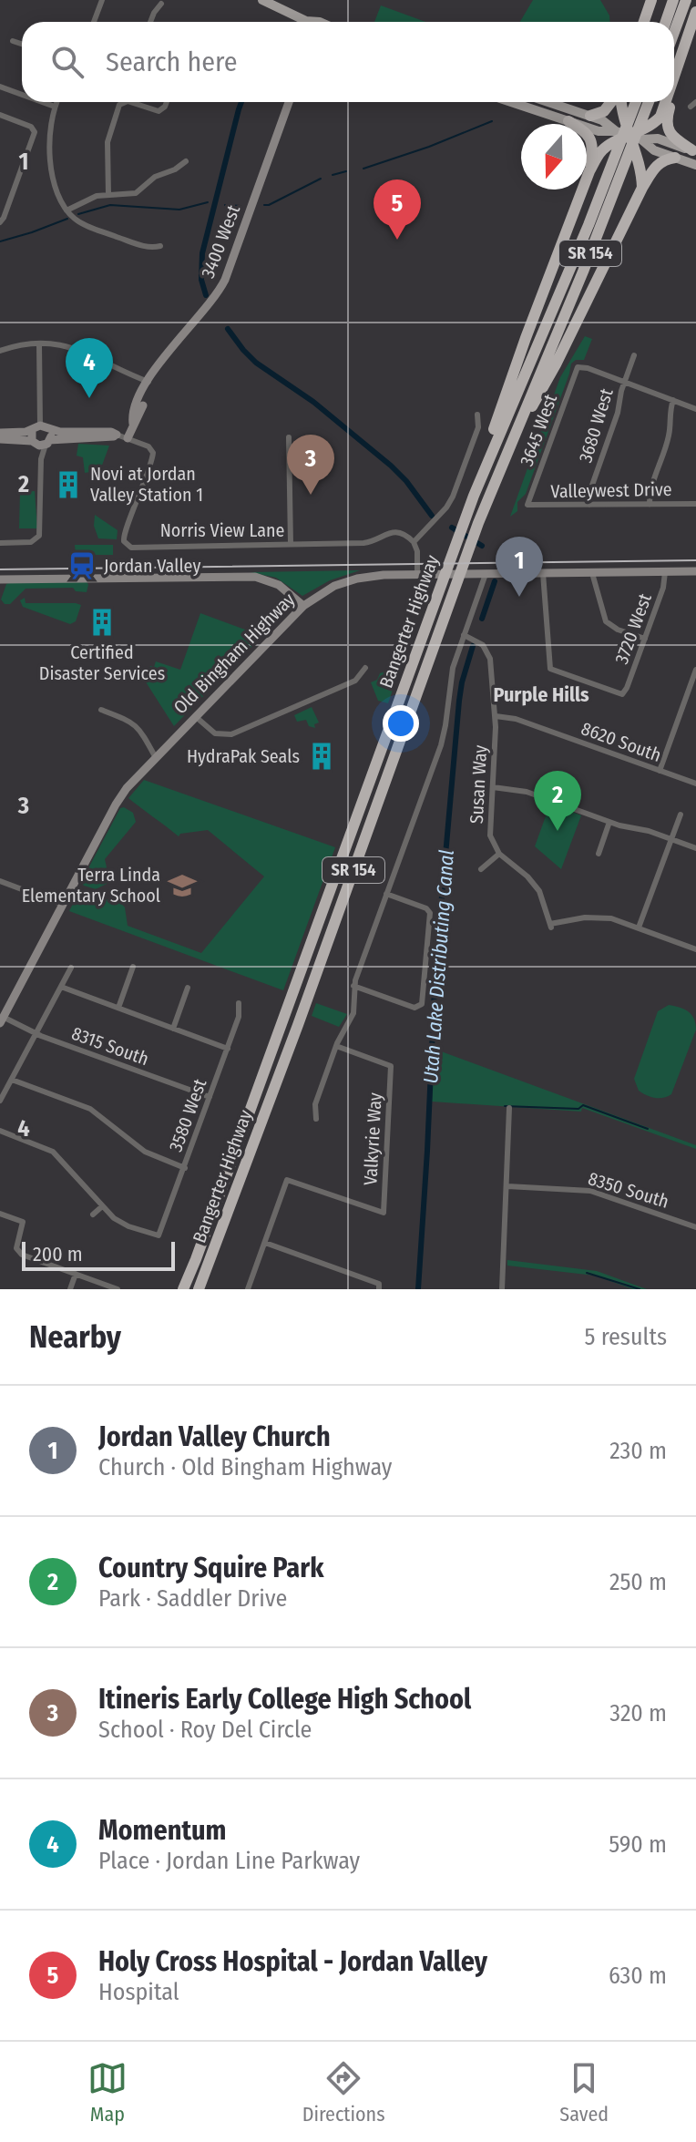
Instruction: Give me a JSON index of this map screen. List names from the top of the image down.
{
  "streets": {
    "highway": ["SR 154", "Bangerter Highway"],
    "street": [
      "3400 West",
      "3680 West",
      "3645 West",
      "Valleywest Drive",
      "Norris View Lane",
      "3720 West",
      "Old Bingham Highway",
      "8620 South",
      "Susan Way",
      "8315 South",
      "3580 West",
      "Valkyrie Way",
      "8350 South"
    ]
  },
  "crossings": [
    ["3400 West", "Norris View Lane"],
    ["3680 West", "3645 West"],
    ["3680 West", "Valleywest Drive"],
    ["3645 West", "Valleywest Drive"],
    ["3720 West", "Old Bingham Highway"],
    ["Old Bingham Highway", "8315 South"],
    ["8620 South", "Susan Way"],
    ["8315 South", "3580 West"]
  ],
  "districts": ["Purple Hills"],
  "water": ["Utah Lake Distributing Canal"],
  "places": {
    "building": ["Novi at Jordan Valley Station 1", "Certified Disaster Services", "HydraPak Seals"],
    "station": ["Jordan Valley"],
    "school or university": ["Terra Linda Elementary School"]
  },
  "scale_bar": "200 m",
  "north": "bottom",
  "page": {
    "search": "Search here",
    "pins": [
      "5",
      "4",
      "3",
      "1",
      "2"
    ],
    "scale": "200 m",
    "heading": ["Nearby", "5 results"],
    "list": [
      {
        "mark": "1",
        "name": "Jordan Valley Church",
        "note": "Church · Old Bingham Highway",
        "value": "230 m"
      },
      {
        "mark": "2",
        "name": "Country Squire Park",
        "note": "Park · Saddler Drive",
        "value": "250 m"
      },
      {
        "mark": "3",
        "name": "Itineris Early College High School",
        "note": "School · Roy Del Circle",
        "value": "320 m"
      },
      {
        "mark": "4",
        "name": "Momentum",
        "note": "Place · Jordan Line Parkway",
        "value": "590 m"
      },
      {
        "mark": "5",
        "name": "Holy Cross Hospital - Jordan Valley",
        "note": "Hospital",
        "value": "630 m"
      }
    ],
    "nav": ["Map", "Directions", "Saved"]
  },
  "grid": {
    "rows": [
      "1",
      "2",
      "3",
      "4"
    ]
  }
}
